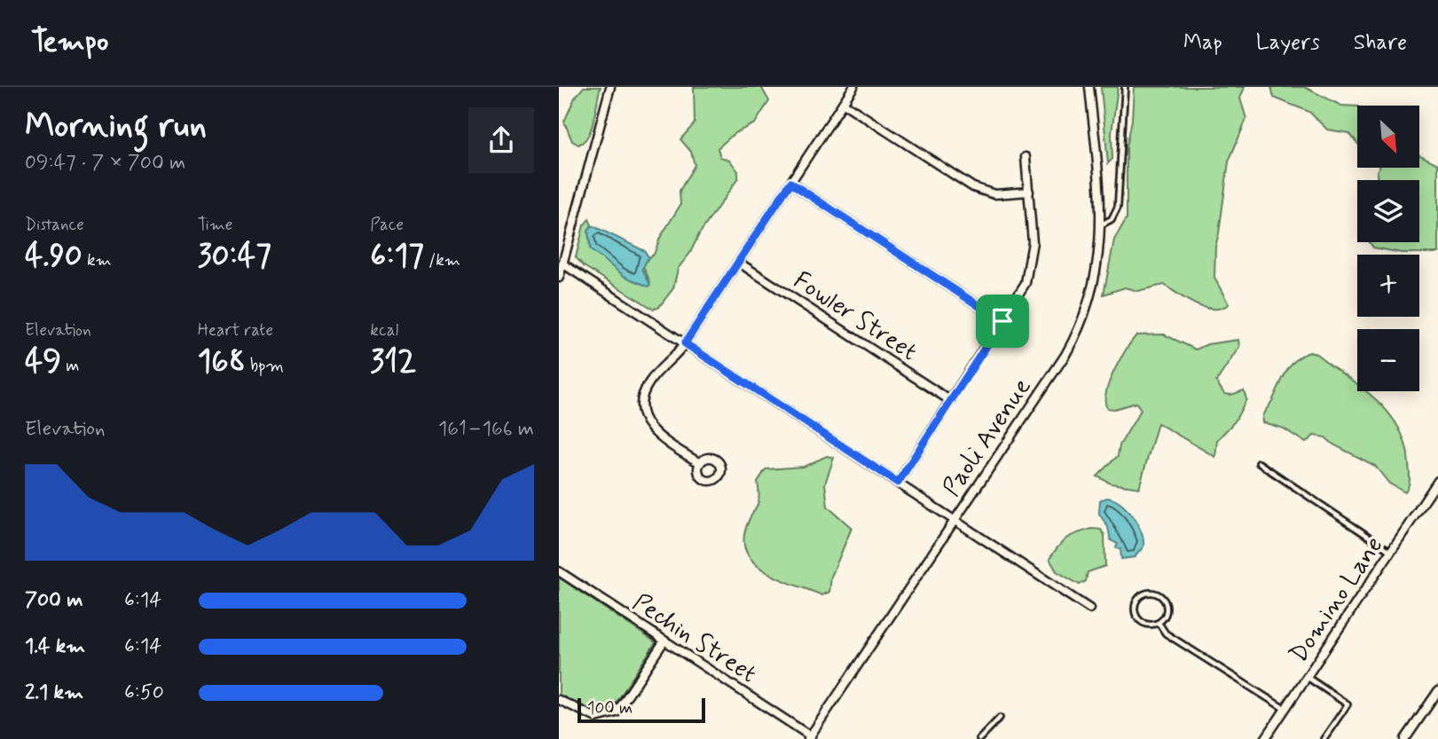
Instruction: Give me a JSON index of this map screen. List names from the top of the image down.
{
  "streets": {
    "street": [
      "Fowler Street",
      "Paoli Avenue",
      "Domino Lane",
      "Pechin Street"
    ]
  },
  "crossings": [
    ["Paoli Avenue", "Pechin Street"]
  ],
  "scale_bar": "100 m",
  "north": "bottom right",
  "page": {
    "header": "Tempo",
    "nav": ["Map", "Layers", "Share"],
    "heading": ["Morning run", "09:47 · 7 × 700 m"],
    "map_buttons": ["+", "−"],
    "stats": [
      ["Distance", "4.90 km"],
      ["Time", "30:47"],
      ["Pace", "6:17 /km"],
      ["Elevation", "49 m"],
      ["Heart rate", "168 bpm"],
      ["kcal", "312"]
    ],
    "chart": ["Elevation", "161–166 m"],
    "list": [
      {
        "name": "700 m",
        "note": "6:14"
      },
      {
        "name": "1.4 km",
        "note": "6:14"
      },
      {
        "name": "2.1 km",
        "note": "6:50"
      }
    ],
    "scale": "100 m"
  }
}
